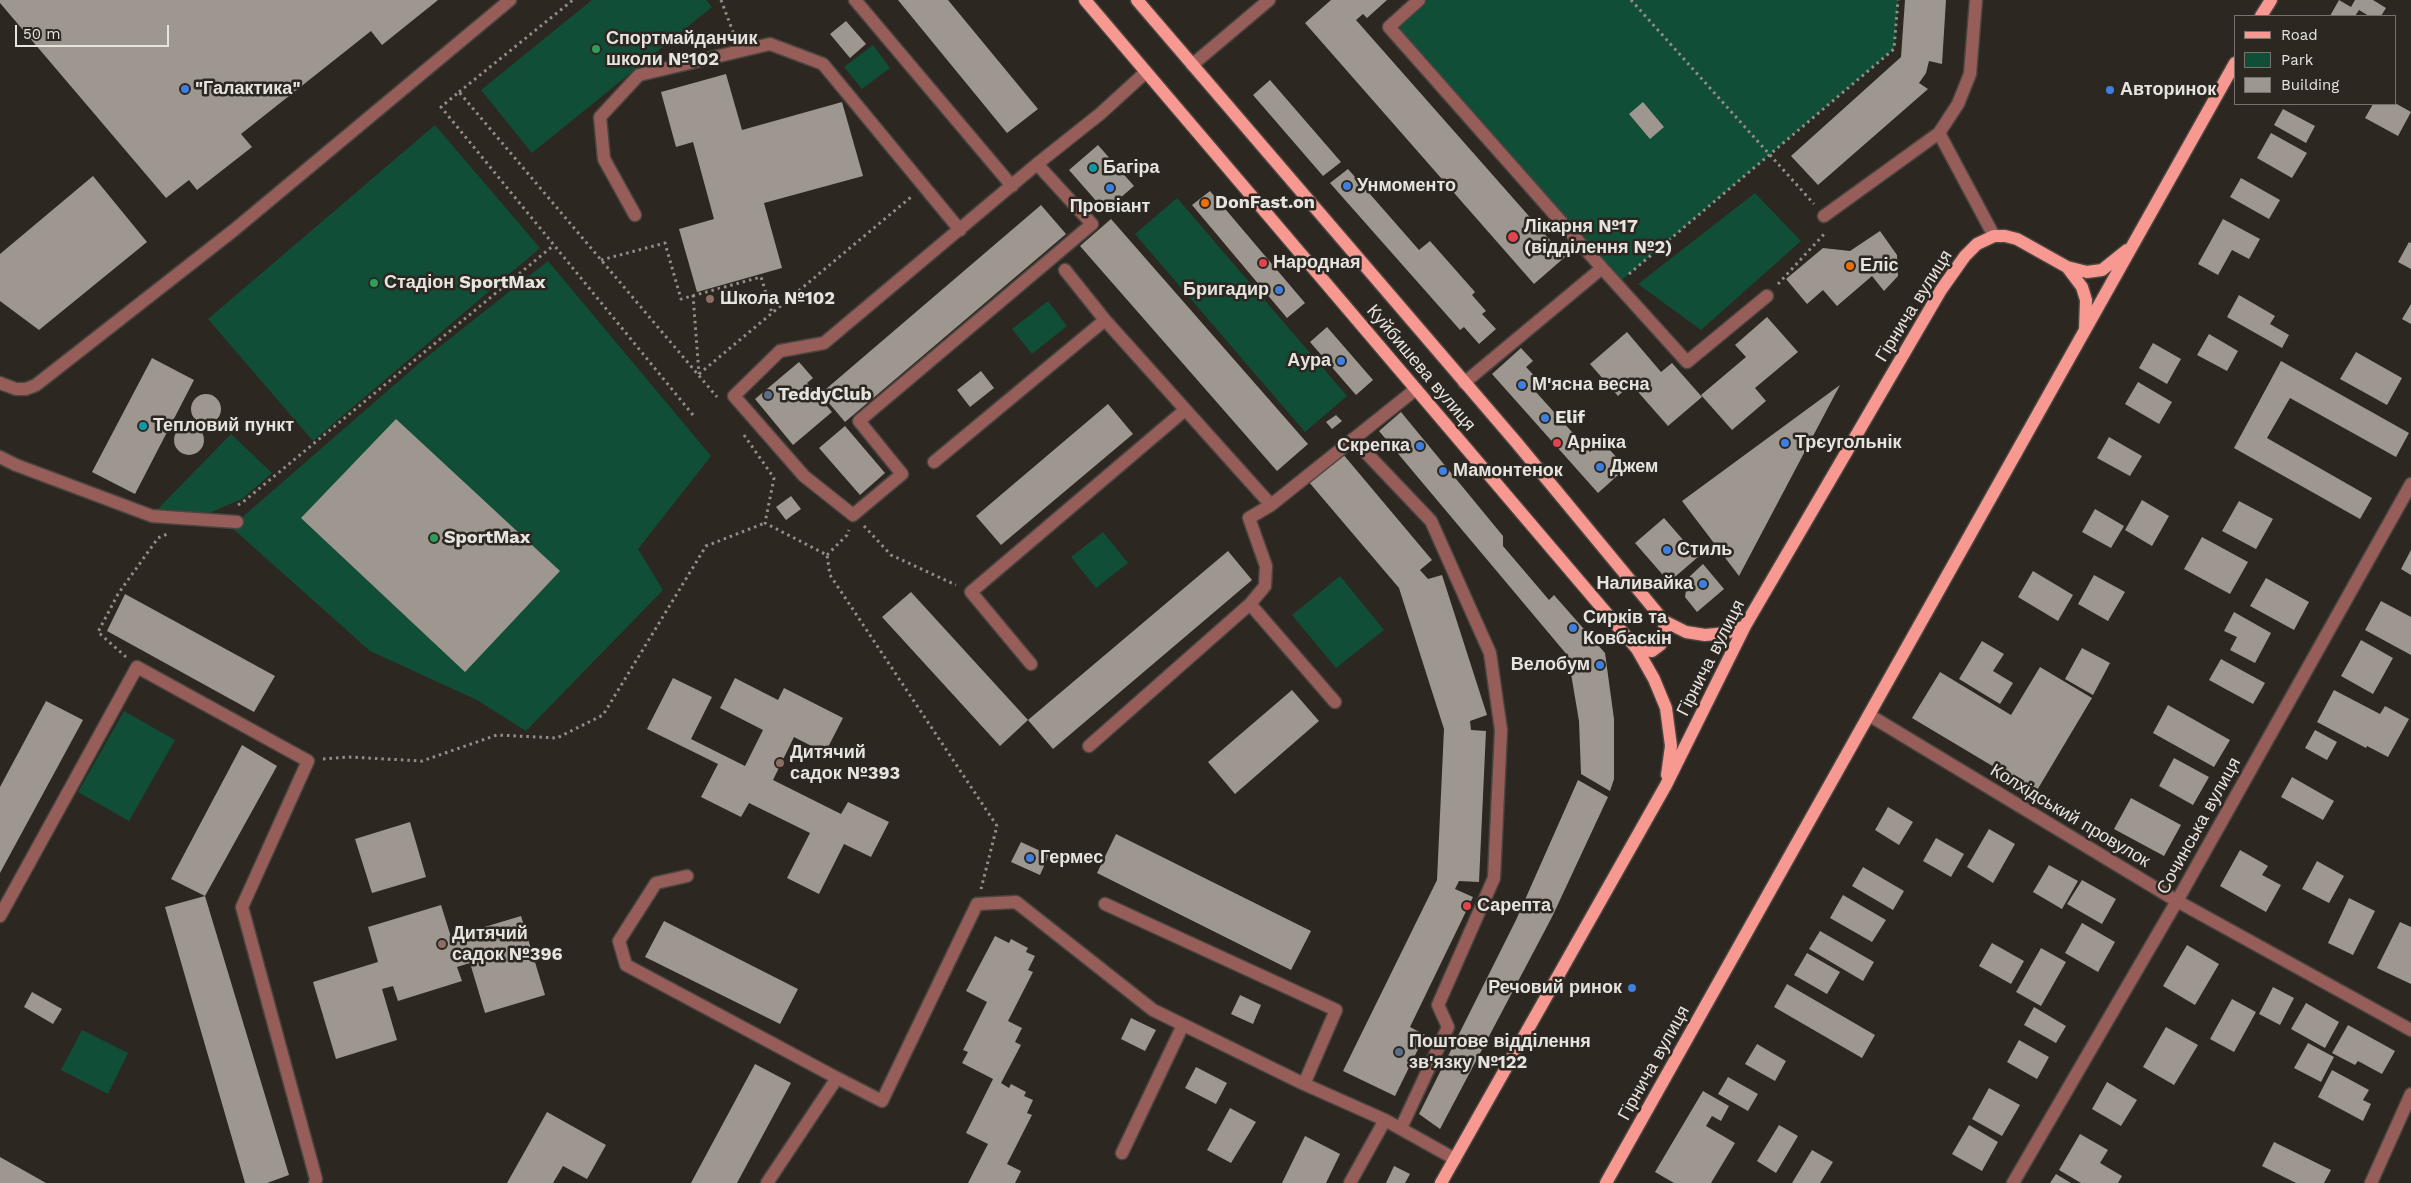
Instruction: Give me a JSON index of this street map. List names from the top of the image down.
{
  "streets": {
    "main road": ["Гірнича вулиця", "Куйбишева вулиця"],
    "street": ["Колхідський провулок", "Сочинська вулиця"]
  },
  "crossings": [
    ["Гірнича вулиця", "Куйбишева вулиця"],
    ["Гірнича вулиця", "Колхідський провулок"],
    ["Колхідський провулок", "Сочинська вулиця"]
  ],
  "places": [
    "Спортмайданчик школи №102",
    "\"Галактика\"",
    "Авторинок",
    "Багіра",
    "Унмоменто",
    "Провіант",
    "DonFast.on",
    "Лікарня №17 (відділення №2)",
    "Народная",
    "Еліс",
    "Стадіон SportMax",
    "Бригадир",
    "Школа №102",
    "Аура",
    "М'ясна весна",
    "TeddyClub",
    "Elif",
    "Тепловий пункт",
    "Арніка",
    "Трєугольнік",
    "Скрепка",
    "Джем",
    "Мамонтенок",
    "SportMax",
    "Стиль",
    "Наливайка",
    "Сирків та Ковбаскін",
    "Велобум",
    "Дитячий садок №393",
    "Гермес",
    "Сарепта",
    "Дитячий садок №396",
    "Речовий ринок",
    "Поштове відділення зв'язку №122"
  ],
  "legend": ["Road", "Park", "Building"],
  "scale_bar": "50 m"
}
